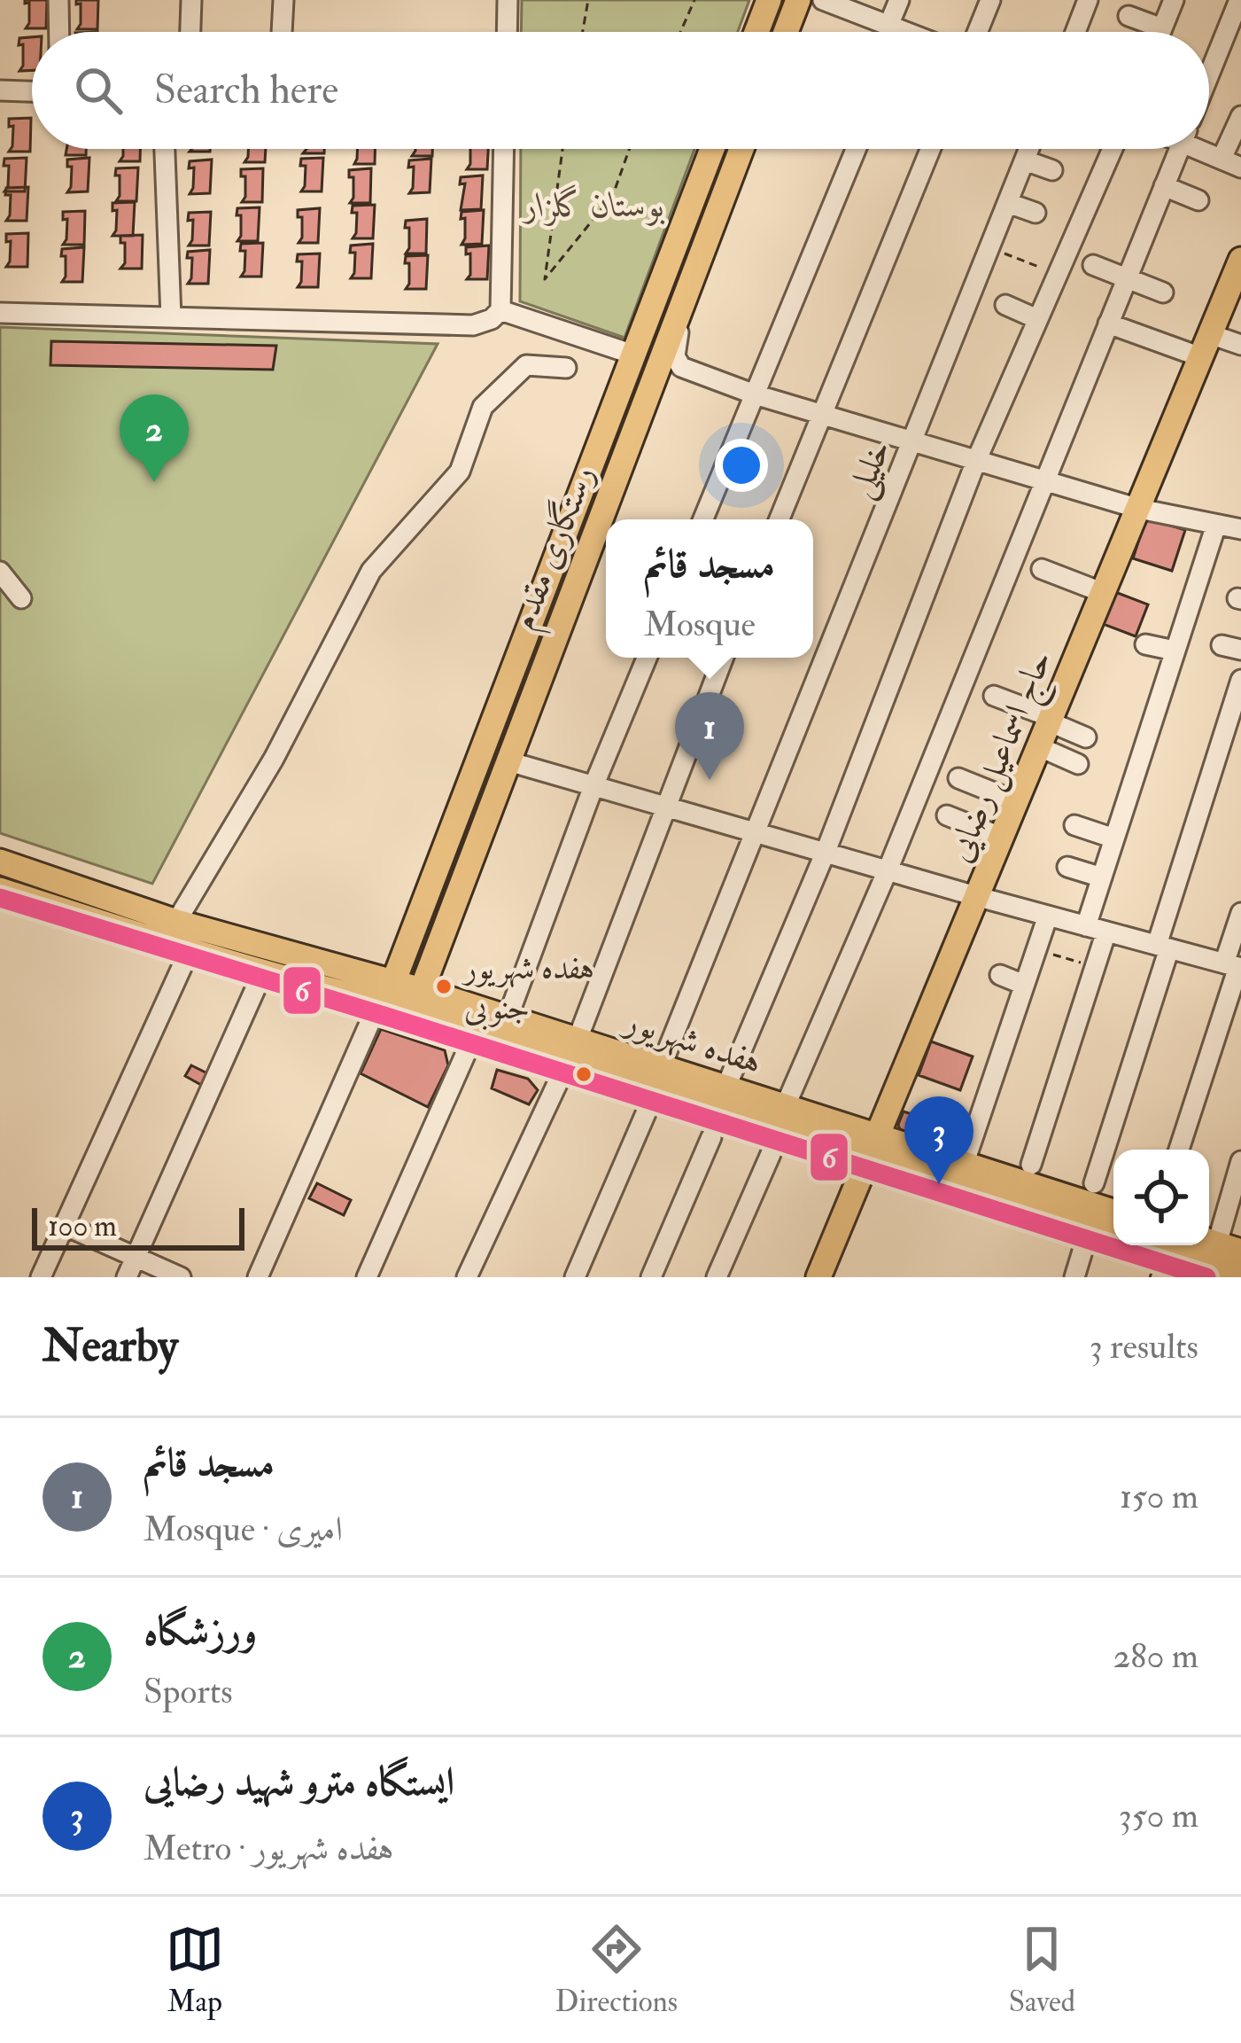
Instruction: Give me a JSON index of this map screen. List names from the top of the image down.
{
  "streets": {
    "main road": ["رستگاری مقدم", "حاج اسماعیل رضایی", "هفده شهریور"],
    "street": ["خلیلی"]
  },
  "crossings": [
    ["خلیلی", "هفده شهریور"],
    ["رستگاری مقدم", "هفده شهریور"],
    ["حاج اسماعیل رضایی", "هفده شهریور"]
  ],
  "parks": ["بوستان گلزار"],
  "places": ["هفده شهریور جنوبی"],
  "lines": ["transit line 6"],
  "scale_bar": "100 m",
  "page": {
    "search": "Search here",
    "pins": ["2", "1", "3"],
    "popup": ["مسجد قائم", "Mosque"],
    "scale": "100 m",
    "heading": ["Nearby", "3 results"],
    "list": [
      {
        "mark": "1",
        "name": "مسجد قائم",
        "note": "Mosque · امیری",
        "value": "150 m"
      },
      {
        "mark": "2",
        "name": "ورزشگاه",
        "note": "Sports",
        "value": "280 m"
      },
      {
        "mark": "3",
        "name": "ایستگاه مترو شهید رضایی",
        "note": "Metro · هفده شهریور",
        "value": "350 m"
      }
    ],
    "nav": ["Map", "Directions", "Saved"]
  }
}
